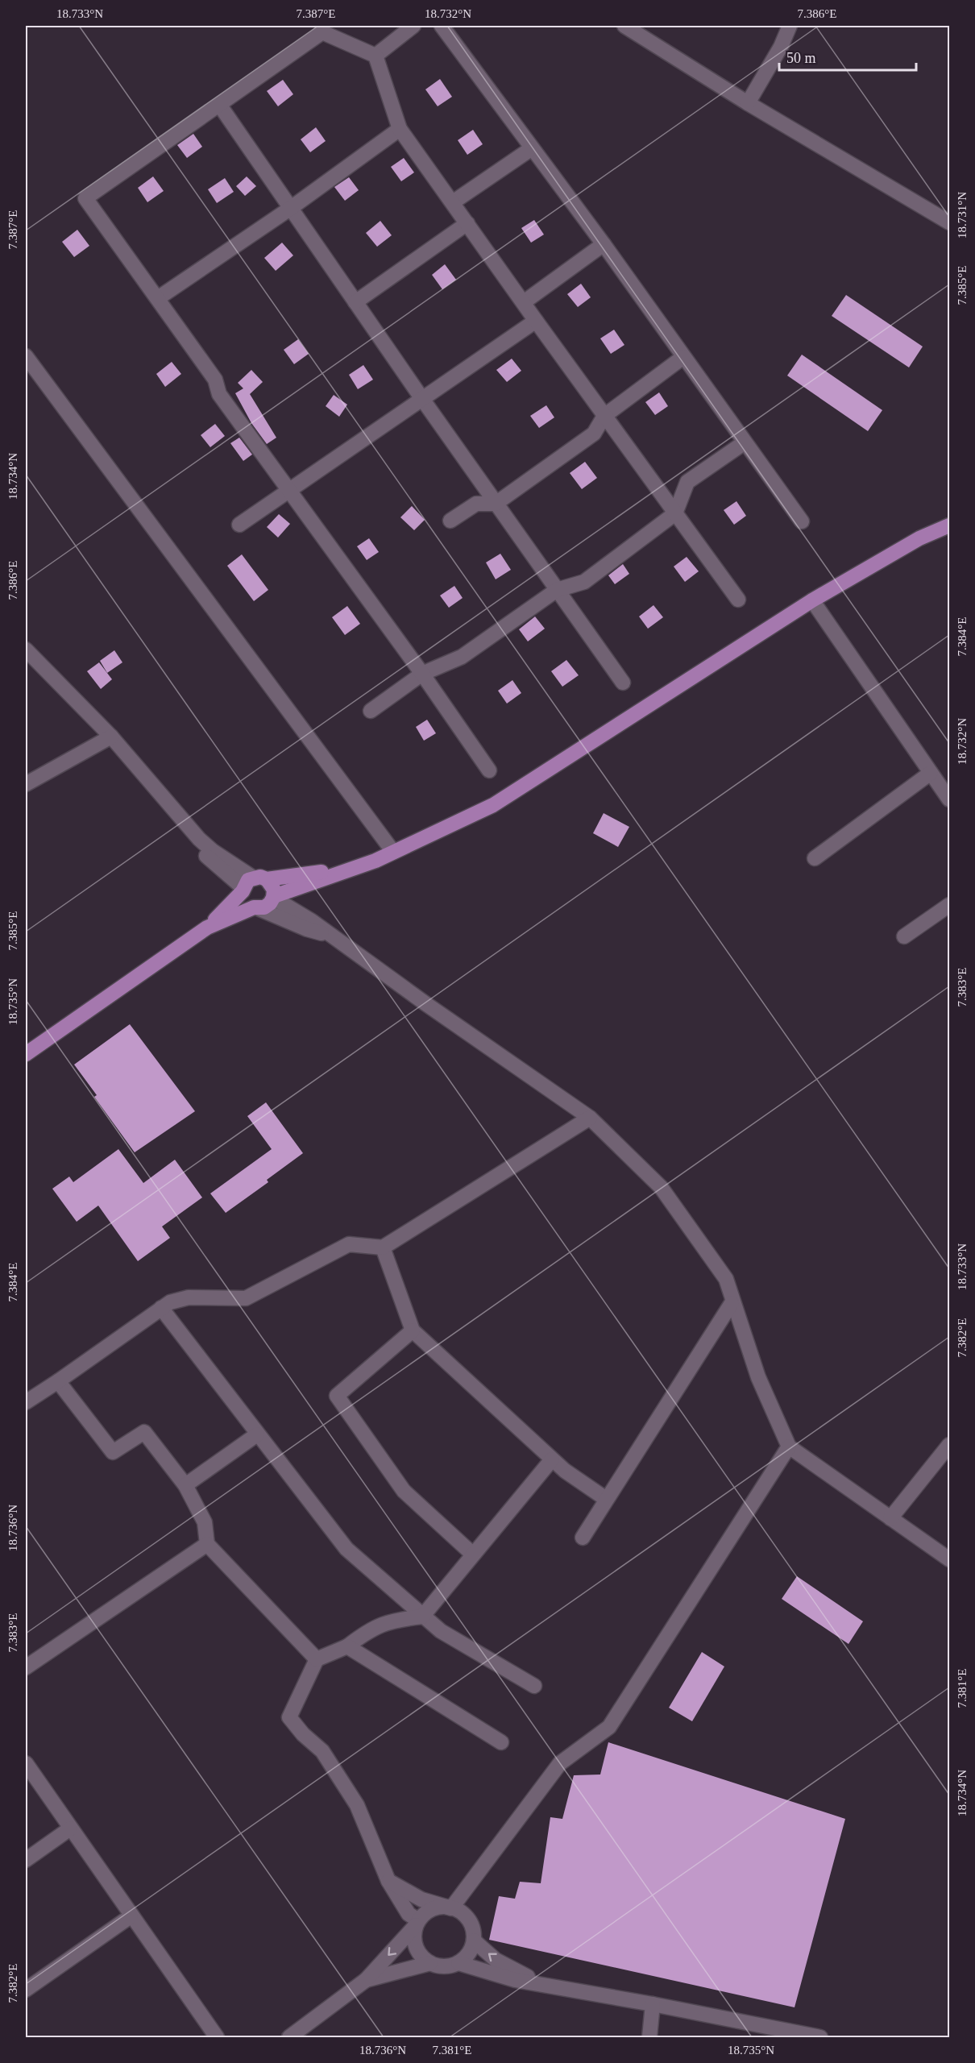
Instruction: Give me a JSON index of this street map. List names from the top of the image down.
{
  "scale_bar": "50 m",
  "coordinates": [
    "18.733°N",
    "7.387°E",
    "18.732°N",
    "7.386°E",
    "18.731°N",
    "7.385°E",
    "18.734°N",
    "7.384°E",
    "7.383°E",
    "18.735°N",
    "7.382°E",
    "18.736°N",
    "7.381°E"
  ]
}
